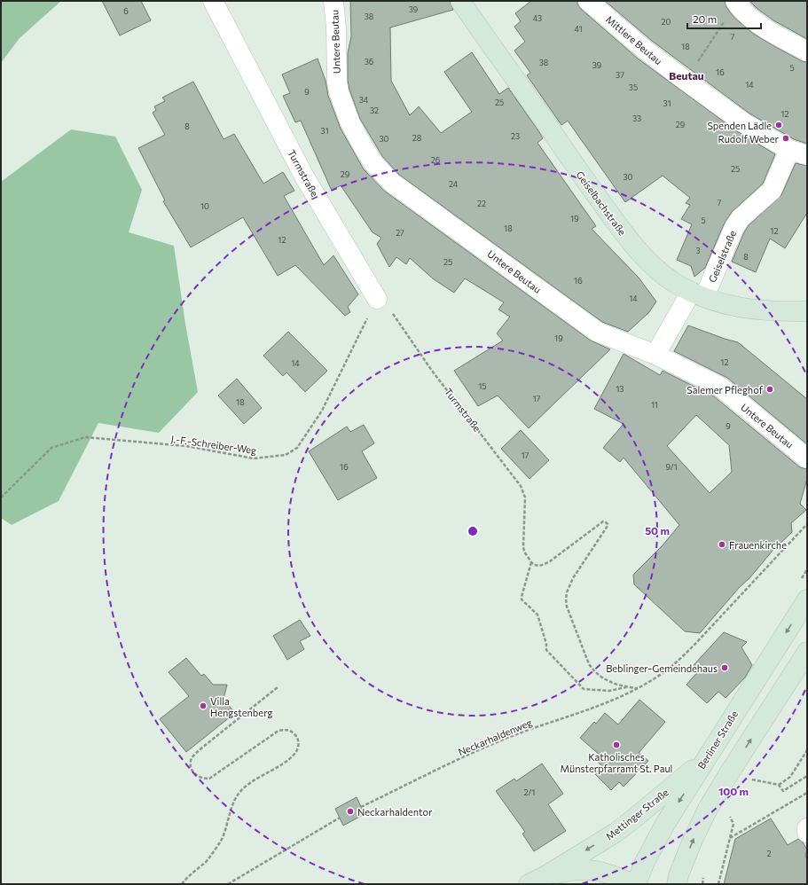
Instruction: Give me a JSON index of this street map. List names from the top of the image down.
{
  "streets": {
    "main road": ["Geiselbachstraße", "Berliner Straße", "Mettinger Straße"],
    "street": [
      "Mittlere Beutau",
      "Untere Beutau",
      "Turmstraße",
      "Geiselstraße"
    ],
    "path": ["J.-F.-Schreiber-Weg", "Neckarhaldenweg"]
  },
  "crossings": [
    ["Mittlere Beutau", "Geiselstraße"],
    ["Untere Beutau", "Geiselstraße"],
    ["Turmstraße", "J.-F.-Schreiber-Weg"],
    ["Geiselbachstraße", "Geiselstraße"],
    ["Berliner Straße", "Mettinger Straße"]
  ],
  "districts": ["Beutau"],
  "places": [
    "Spenden Lädle",
    "Rudolf Weber",
    "Salemer Pfleghof",
    "Frauenkirche",
    "Beblinger-Gemeindehaus",
    "Villa Hengstenberg",
    "Katholisches Münsterpfarramt St. Paul",
    "Neckarhaldentor"
  ],
  "house_numbers": [
    "39",
    "6",
    "38",
    "43",
    "20",
    "41",
    "7",
    "18",
    "36",
    "38",
    "39",
    "5",
    "16",
    "37",
    "14",
    "35",
    "9",
    "34",
    "25",
    "31",
    "32",
    "12",
    "33",
    "29",
    "8",
    "31",
    "23",
    "28",
    "30",
    "26",
    "25",
    "29",
    "30",
    "24",
    "7",
    "22",
    "10",
    "19",
    "5",
    "18",
    "12",
    "27",
    "12",
    "3",
    "8",
    "25",
    "16",
    "14",
    "19",
    "12",
    "14",
    "15",
    "13",
    "17",
    "18",
    "11",
    "9",
    "17",
    "16",
    "9/1",
    "2/1",
    "2"
  ],
  "scale_bar": "20 m",
  "rings": ["50 m", "100 m"]
}
